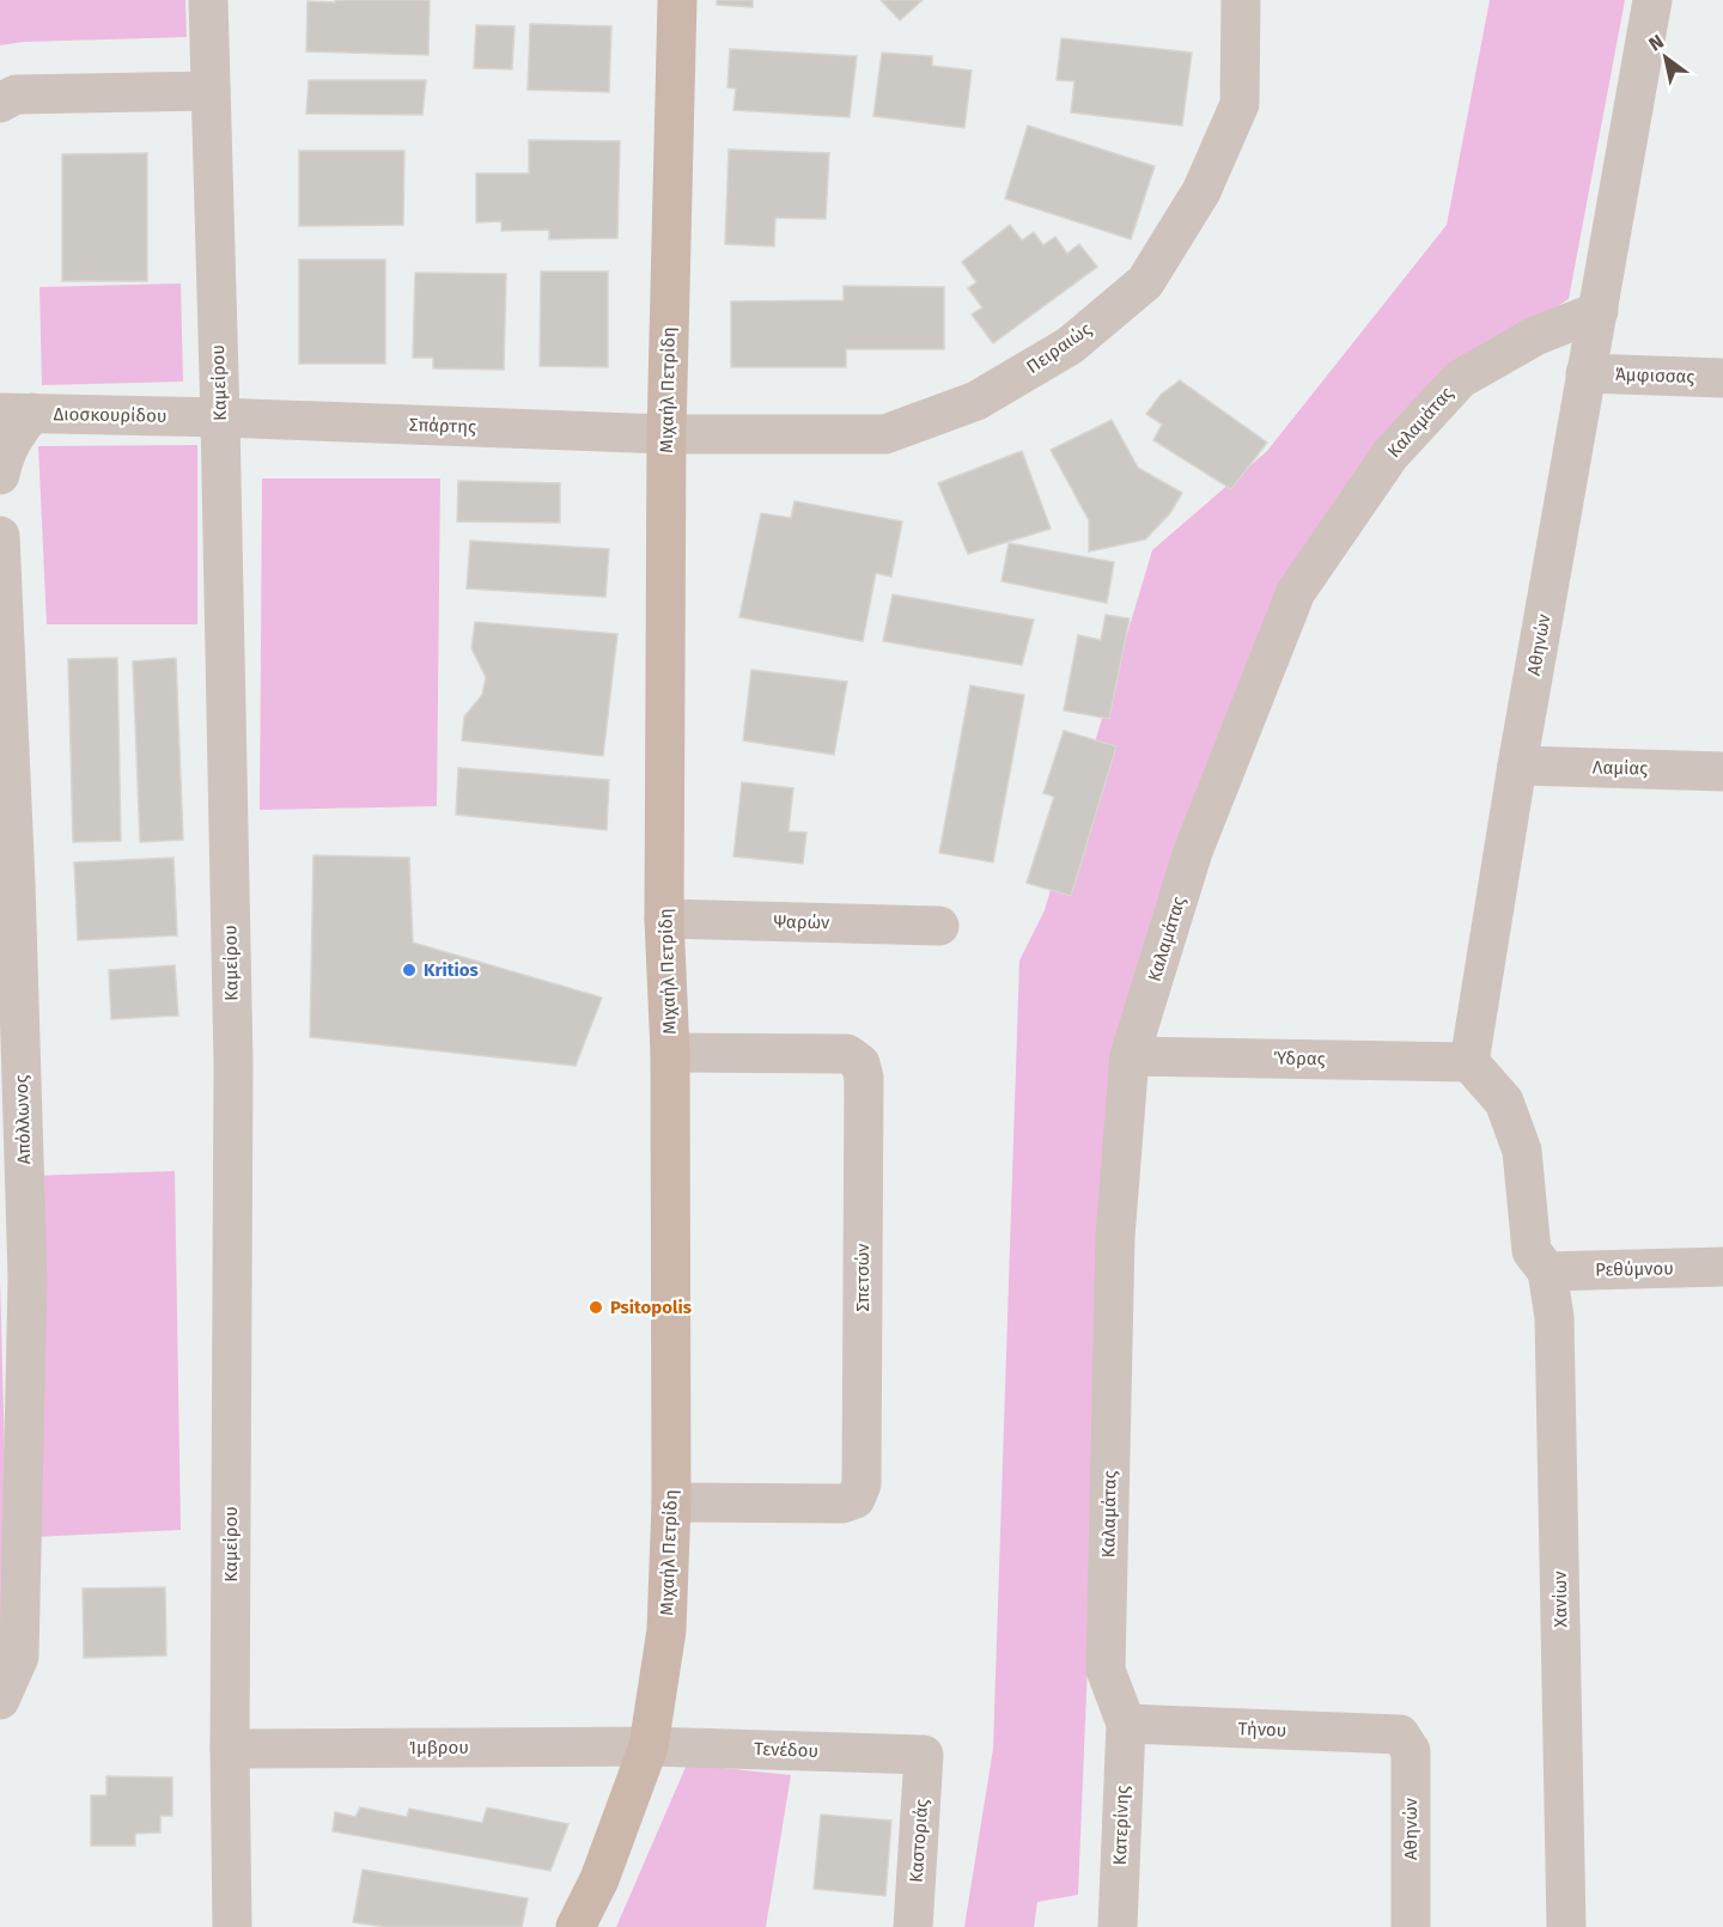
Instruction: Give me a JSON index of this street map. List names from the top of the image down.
{
  "streets": {
    "main road": ["Μιχαήλ Πετρίδη"],
    "street": [
      "Πειραιώς",
      "Άμφισσας",
      "Καμείρου",
      "Διοσκουρίδου",
      "Καλαμάτας",
      "Σπάρτης",
      "Αθηνών",
      "Λαμίας",
      "Ψαρών",
      "Ύδρας",
      "Απόλλωνος",
      "Ρεθύμνου",
      "Σπετσών",
      "Χανίων",
      "Τήνου",
      "Ίμβρου",
      "Τενέδου",
      "Κατερίνης",
      "Καστοριάς"
    ]
  },
  "crossings": [
    ["Πειραιώς", "Μιχαήλ Πετρίδη"],
    ["Πειραιώς", "Σπάρτης"],
    ["Άμφισσας", "Αθηνών"],
    ["Καμείρου", "Διοσκουρίδου"],
    ["Καμείρου", "Σπάρτης"],
    ["Καμείρου", "Ίμβρου"],
    ["Μιχαήλ Πετρίδη", "Σπάρτης"],
    ["Μιχαήλ Πετρίδη", "Ψαρών"],
    ["Μιχαήλ Πετρίδη", "Σπετσών"],
    ["Μιχαήλ Πετρίδη", "Ίμβρου"],
    ["Μιχαήλ Πετρίδη", "Τενέδου"],
    ["Διοσκουρίδου", "Σπάρτης"],
    ["Καλαμάτας", "Αθηνών"],
    ["Καλαμάτας", "Ύδρας"],
    ["Καλαμάτας", "Τήνου"],
    ["Καλαμάτας", "Κατερίνης"],
    ["Αθηνών", "Λαμίας"],
    ["Αθηνών", "Ύδρας"],
    ["Αθηνών", "Τήνου"],
    ["Ρεθύμνου", "Χανίων"],
    ["Τήνου", "Κατερίνης"],
    ["Ίμβρου", "Τενέδου"],
    ["Τενέδου", "Καστοριάς"]
  ],
  "places": ["Kritios", "Psitopolis"],
  "north": "top left"
}
